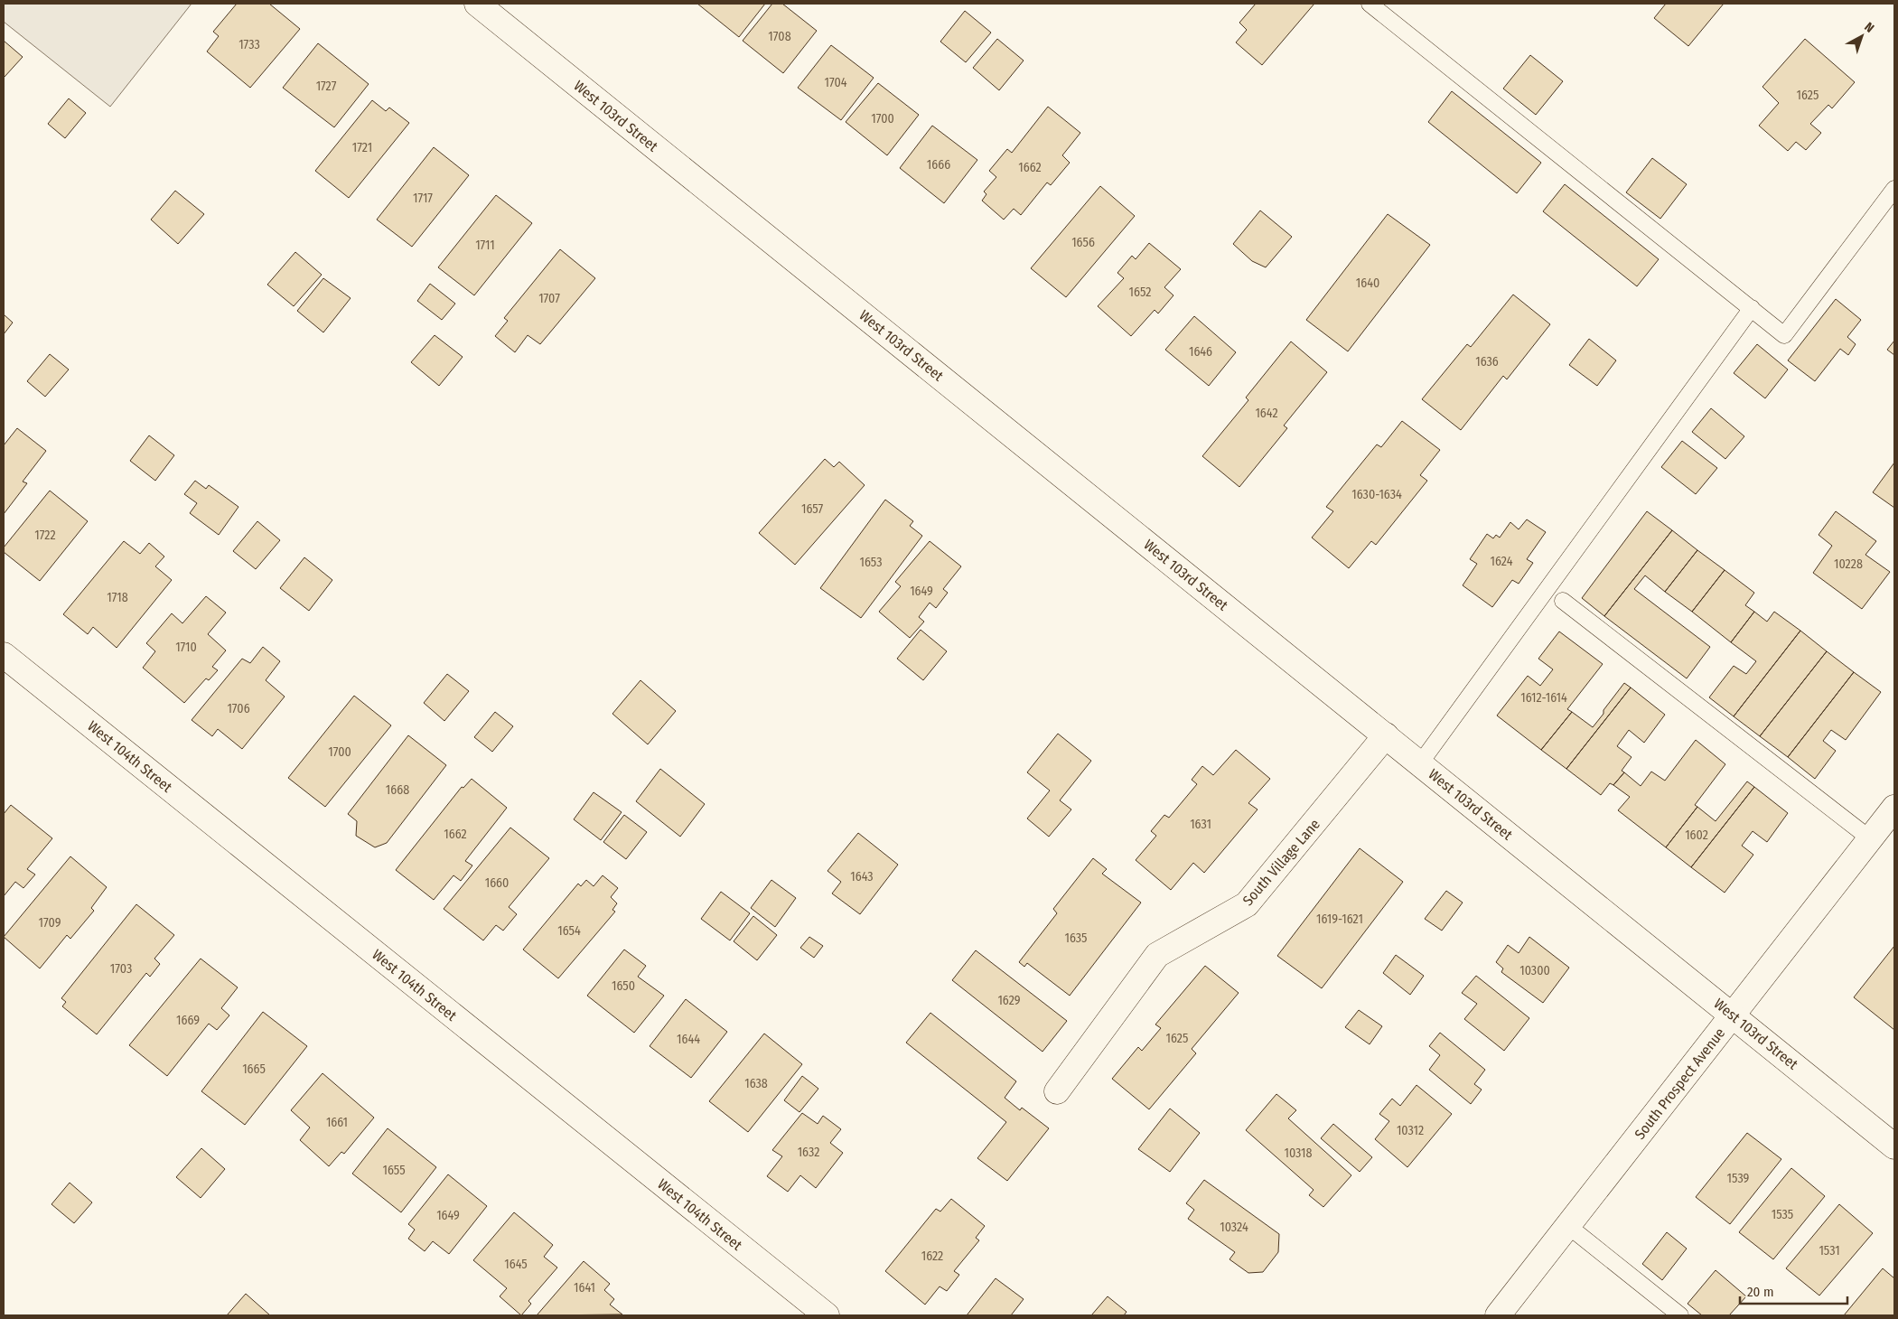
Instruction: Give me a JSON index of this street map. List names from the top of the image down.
{
  "streets": {
    "street": [
      "West 103rd Street",
      "West 104th Street",
      "South Village Lane",
      "South Prospect Avenue"
    ]
  },
  "crossings": [
    ["West 103rd Street", "South Village Lane"],
    ["West 103rd Street", "South Prospect Avenue"]
  ],
  "house_numbers": [
    "1708",
    "1733",
    "1704",
    "1727",
    "1625",
    "1700",
    "1721",
    "1666",
    "1662",
    "1717",
    "1656",
    "1711",
    "1640",
    "1652",
    "1707",
    "1646",
    "1636",
    "1642",
    "1630-1634",
    "1657",
    "1722",
    "1624",
    "1653",
    "10228",
    "1649",
    "1718",
    "1710",
    "1612-1614",
    "1706",
    "1700",
    "1668",
    "1631",
    "1662",
    "1602",
    "1643",
    "1660",
    "1619-1621",
    "1709",
    "1654",
    "1635",
    "1703",
    "10300",
    "1650",
    "1629",
    "1669",
    "1625",
    "1644",
    "1665",
    "1638",
    "1661",
    "10312",
    "1632",
    "10318",
    "1655",
    "1539",
    "1535",
    "1649",
    "10324",
    "1531",
    "1622",
    "1645",
    "1641"
  ],
  "scale_bar": "20 m",
  "north": "top right"
}
